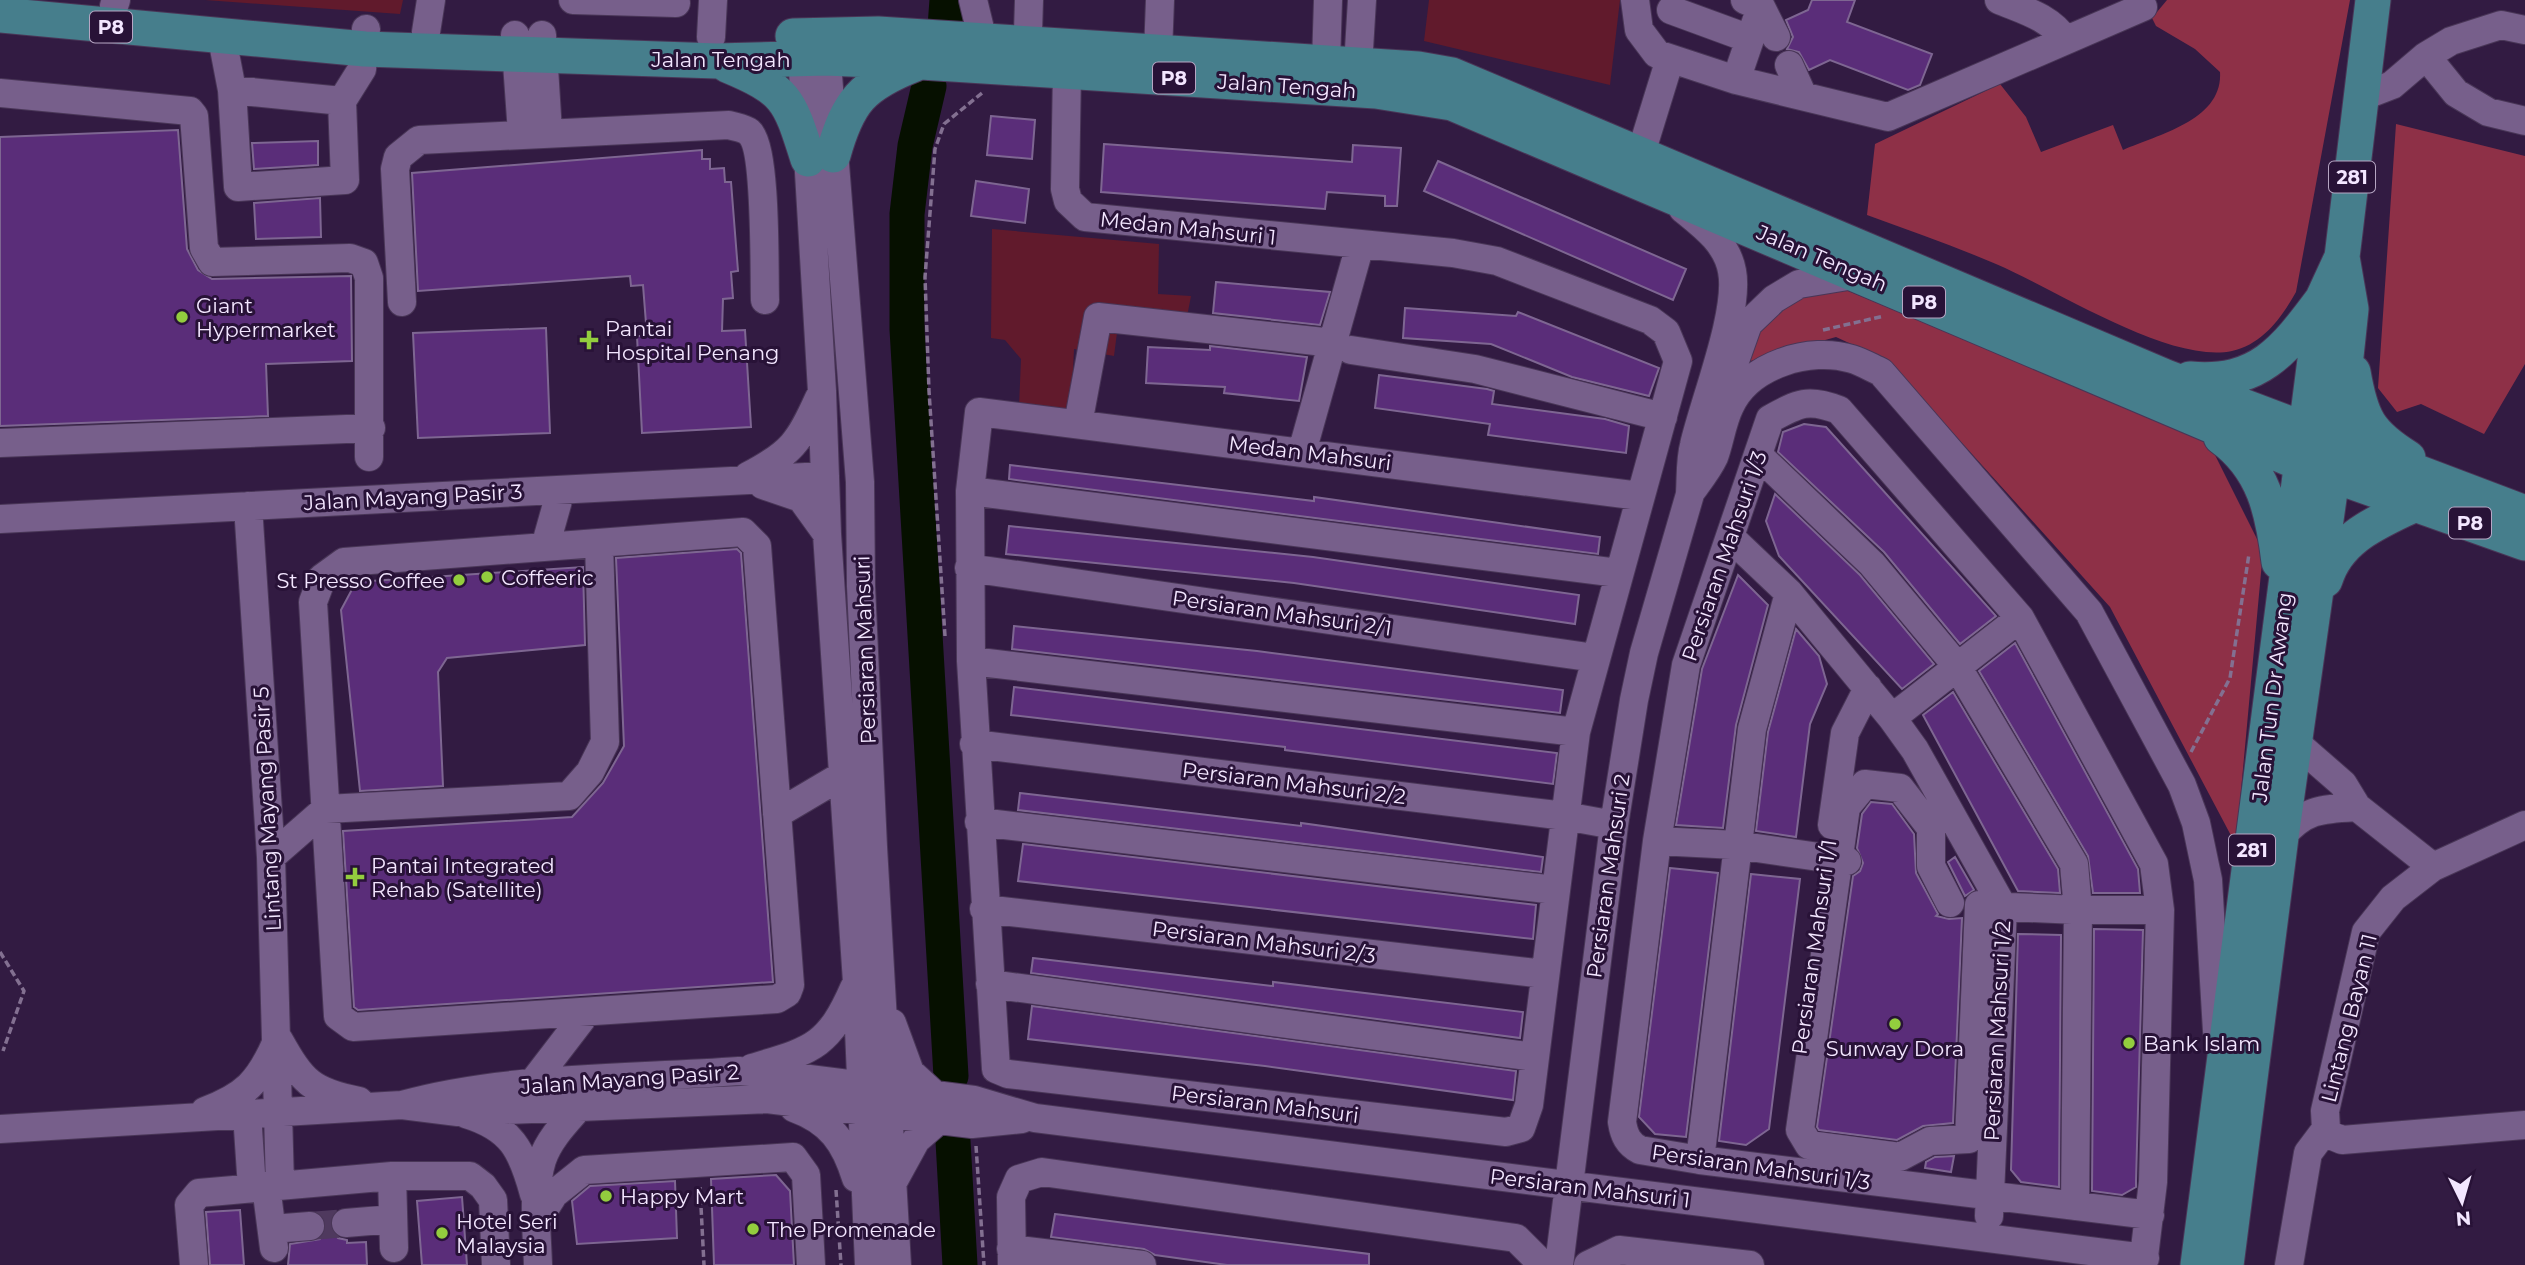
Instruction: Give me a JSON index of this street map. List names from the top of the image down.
{
  "streets": {
    "main road": [
      "P8",
      "Jalan Tengah",
      "281",
      "Jalan Tun Dr Awang"
    ],
    "street": [
      "Medan Mahsuri 1",
      "Medan Mahsuri",
      "Jalan Mayang Pasir 3",
      "Persiaran Mahsuri 1/3",
      "Persiaran Mahsuri 2/1",
      "Persiaran Mahsuri",
      "Persiaran Mahsuri 2/2",
      "Lintang Mayang Pasir 5",
      "Persiaran Mahsuri 2",
      "Persiaran Mahsuri 2/3",
      "Persiaran Mahsuri 1/1",
      "Lintang Bayan 11",
      "Persiaran Mahsuri 1/2",
      "Jalan Mayang Pasir 2",
      "Persiaran Mahsuri 1"
    ]
  },
  "crossings": [
    ["P8", "Jalan Tengah"],
    ["P8", "Jalan Tun Dr Awang"],
    ["Jalan Tengah", "Medan Mahsuri 1"],
    ["Jalan Tengah", "Persiaran Mahsuri"],
    ["Jalan Tengah", "Jalan Tun Dr Awang"],
    ["Jalan Mayang Pasir 3", "Persiaran Mahsuri"],
    ["Jalan Mayang Pasir 3", "Lintang Mayang Pasir 5"],
    ["Persiaran Mahsuri 1/3", "Persiaran Mahsuri 1/1"],
    ["Persiaran Mahsuri 1/3", "Persiaran Mahsuri 1/2"],
    ["Persiaran Mahsuri 1/3", "Persiaran Mahsuri 1"],
    ["Persiaran Mahsuri", "Jalan Mayang Pasir 2"],
    ["Persiaran Mahsuri", "Persiaran Mahsuri 1"],
    ["Persiaran Mahsuri 2/2", "Persiaran Mahsuri 2"],
    ["Lintang Mayang Pasir 5", "Jalan Mayang Pasir 2"],
    ["Persiaran Mahsuri 2", "Persiaran Mahsuri 1"],
    ["Persiaran Mahsuri 1/1", "Persiaran Mahsuri 1/2"],
    ["Persiaran Mahsuri 1/1", "Persiaran Mahsuri 1"],
    ["Persiaran Mahsuri 1/2", "Persiaran Mahsuri 1"],
    ["Jalan Mayang Pasir 2", "Persiaran Mahsuri 1"]
  ],
  "places": {
    "other": [
      "Giant Hypermarket",
      "Coffeeric",
      "St Presso Coffee",
      "Sunway Dora",
      "Bank Islam",
      "Happy Mart",
      "The Promenade",
      "Hotel Seri Malaysia"
    ],
    "health": ["Pantai Hospital Penang", "Pantai Integrated Rehab (Satellite)"]
  },
  "north": "bottom"
}
